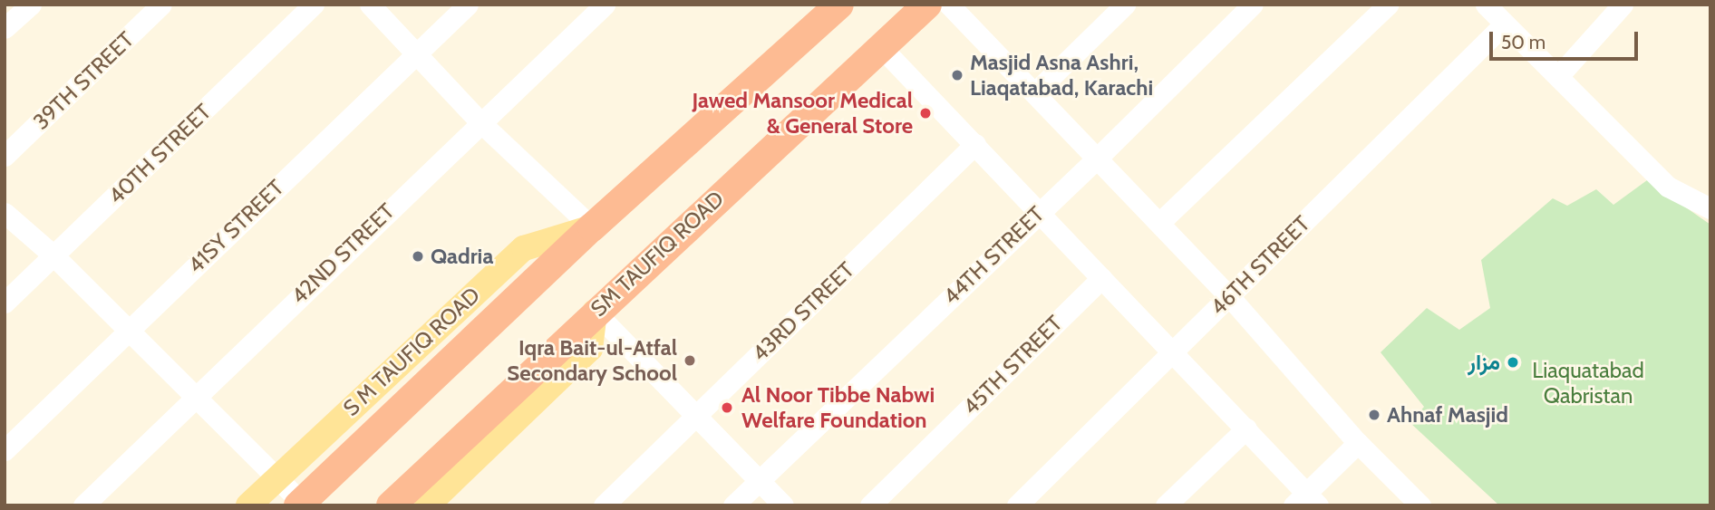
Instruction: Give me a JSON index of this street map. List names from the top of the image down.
{
  "streets": {
    "highway": ["SM TAUFIQ ROAD"],
    "main road": ["S M TAUFIQ ROAD"],
    "street": [
      "39TH STREET",
      "40TH STREET",
      "41SY STREET",
      "42ND STREET",
      "44TH STREET",
      "46TH STREET",
      "43RD STREET",
      "45TH STREET"
    ]
  },
  "parks": ["Liaquatabad Qabristan"],
  "places": [
    "Masjid Asna Ashri, Liaqatabad, Karachi",
    "Jawed Mansoor Medical & General Store",
    "Qadria",
    "Iqra Bait-ul-Atfal Secondary School",
    "مزار",
    "Al Noor Tibbe Nabwi Welfare Foundation",
    "Ahnaf Masjid"
  ],
  "scale_bar": "50 m"
}
